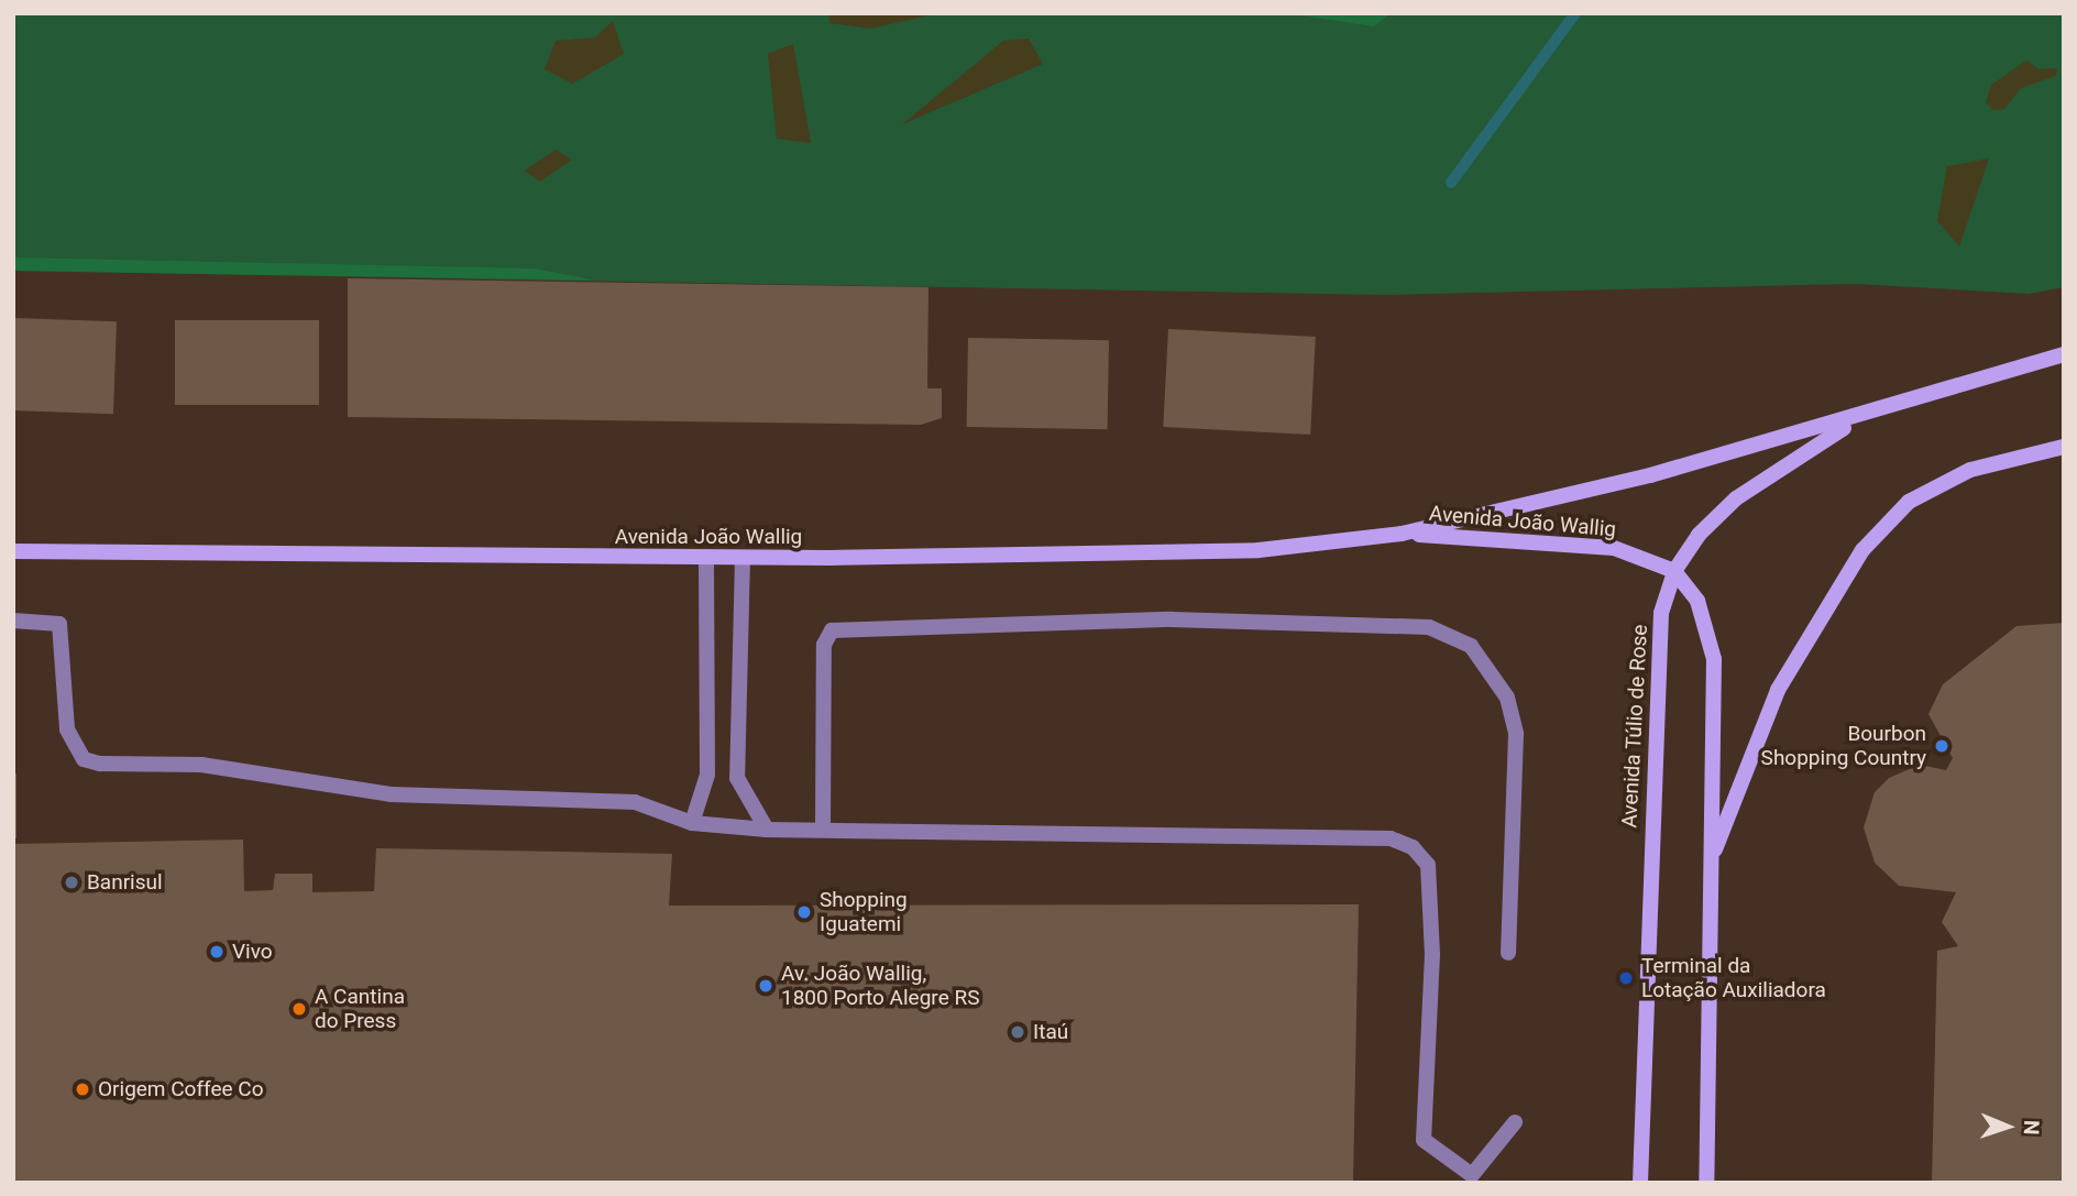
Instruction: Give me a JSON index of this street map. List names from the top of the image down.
{
  "streets": {
    "main road": ["Avenida João Wallig", "Avenida Túlio de Rose"]
  },
  "crossings": [
    ["Avenida João Wallig", "Avenida Túlio de Rose"]
  ],
  "places": [
    "Bourbon Shopping Country",
    "Banrisul",
    "Shopping Iguatemi",
    "Vivo",
    "Terminal da Lotação Auxiliadora",
    "Av. João Wallig, 1800 Porto Alegre RS",
    "A Cantina do Press",
    "Itaú",
    "Origem Coffee Co"
  ],
  "north": "right"
}
